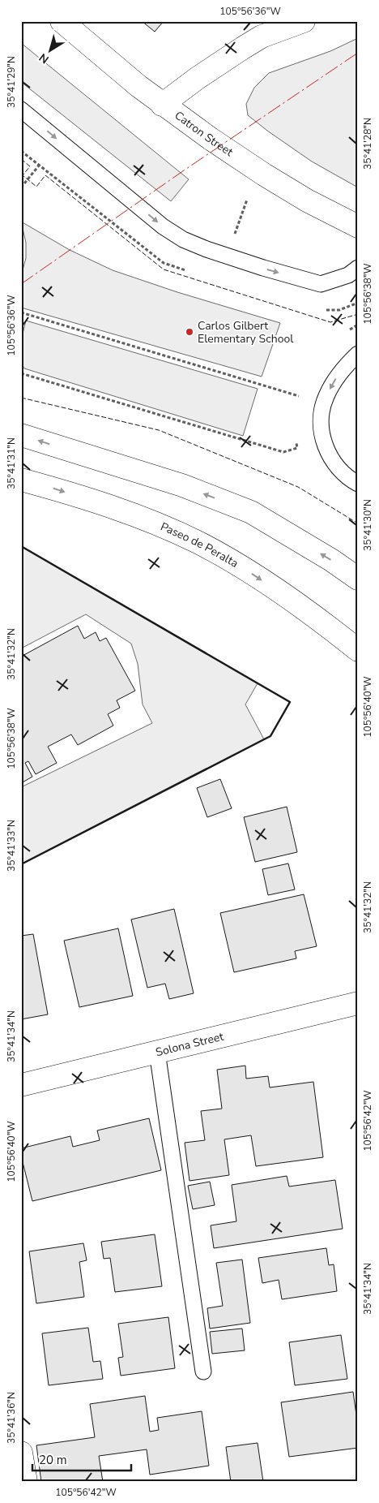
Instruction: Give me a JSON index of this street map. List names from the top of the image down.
{
  "streets": {
    "street": ["Catron Street", "Paseo de Peralta", "Solona Street"]
  },
  "places": ["Carlos Gilbert Elementary School"],
  "scale_bar": "20 m",
  "north": "bottom left",
  "coordinates": [
    "105°56'36\"W",
    "35°41'29\"N",
    "35°41'28\"N",
    "105°56'38\"W",
    "35°41'31\"N",
    "35°41'30\"N",
    "35°41'32\"N",
    "105°56'40\"W",
    "35°41'33\"N",
    "35°41'34\"N",
    "105°56'42\"W",
    "35°41'36\"N"
  ]
}
